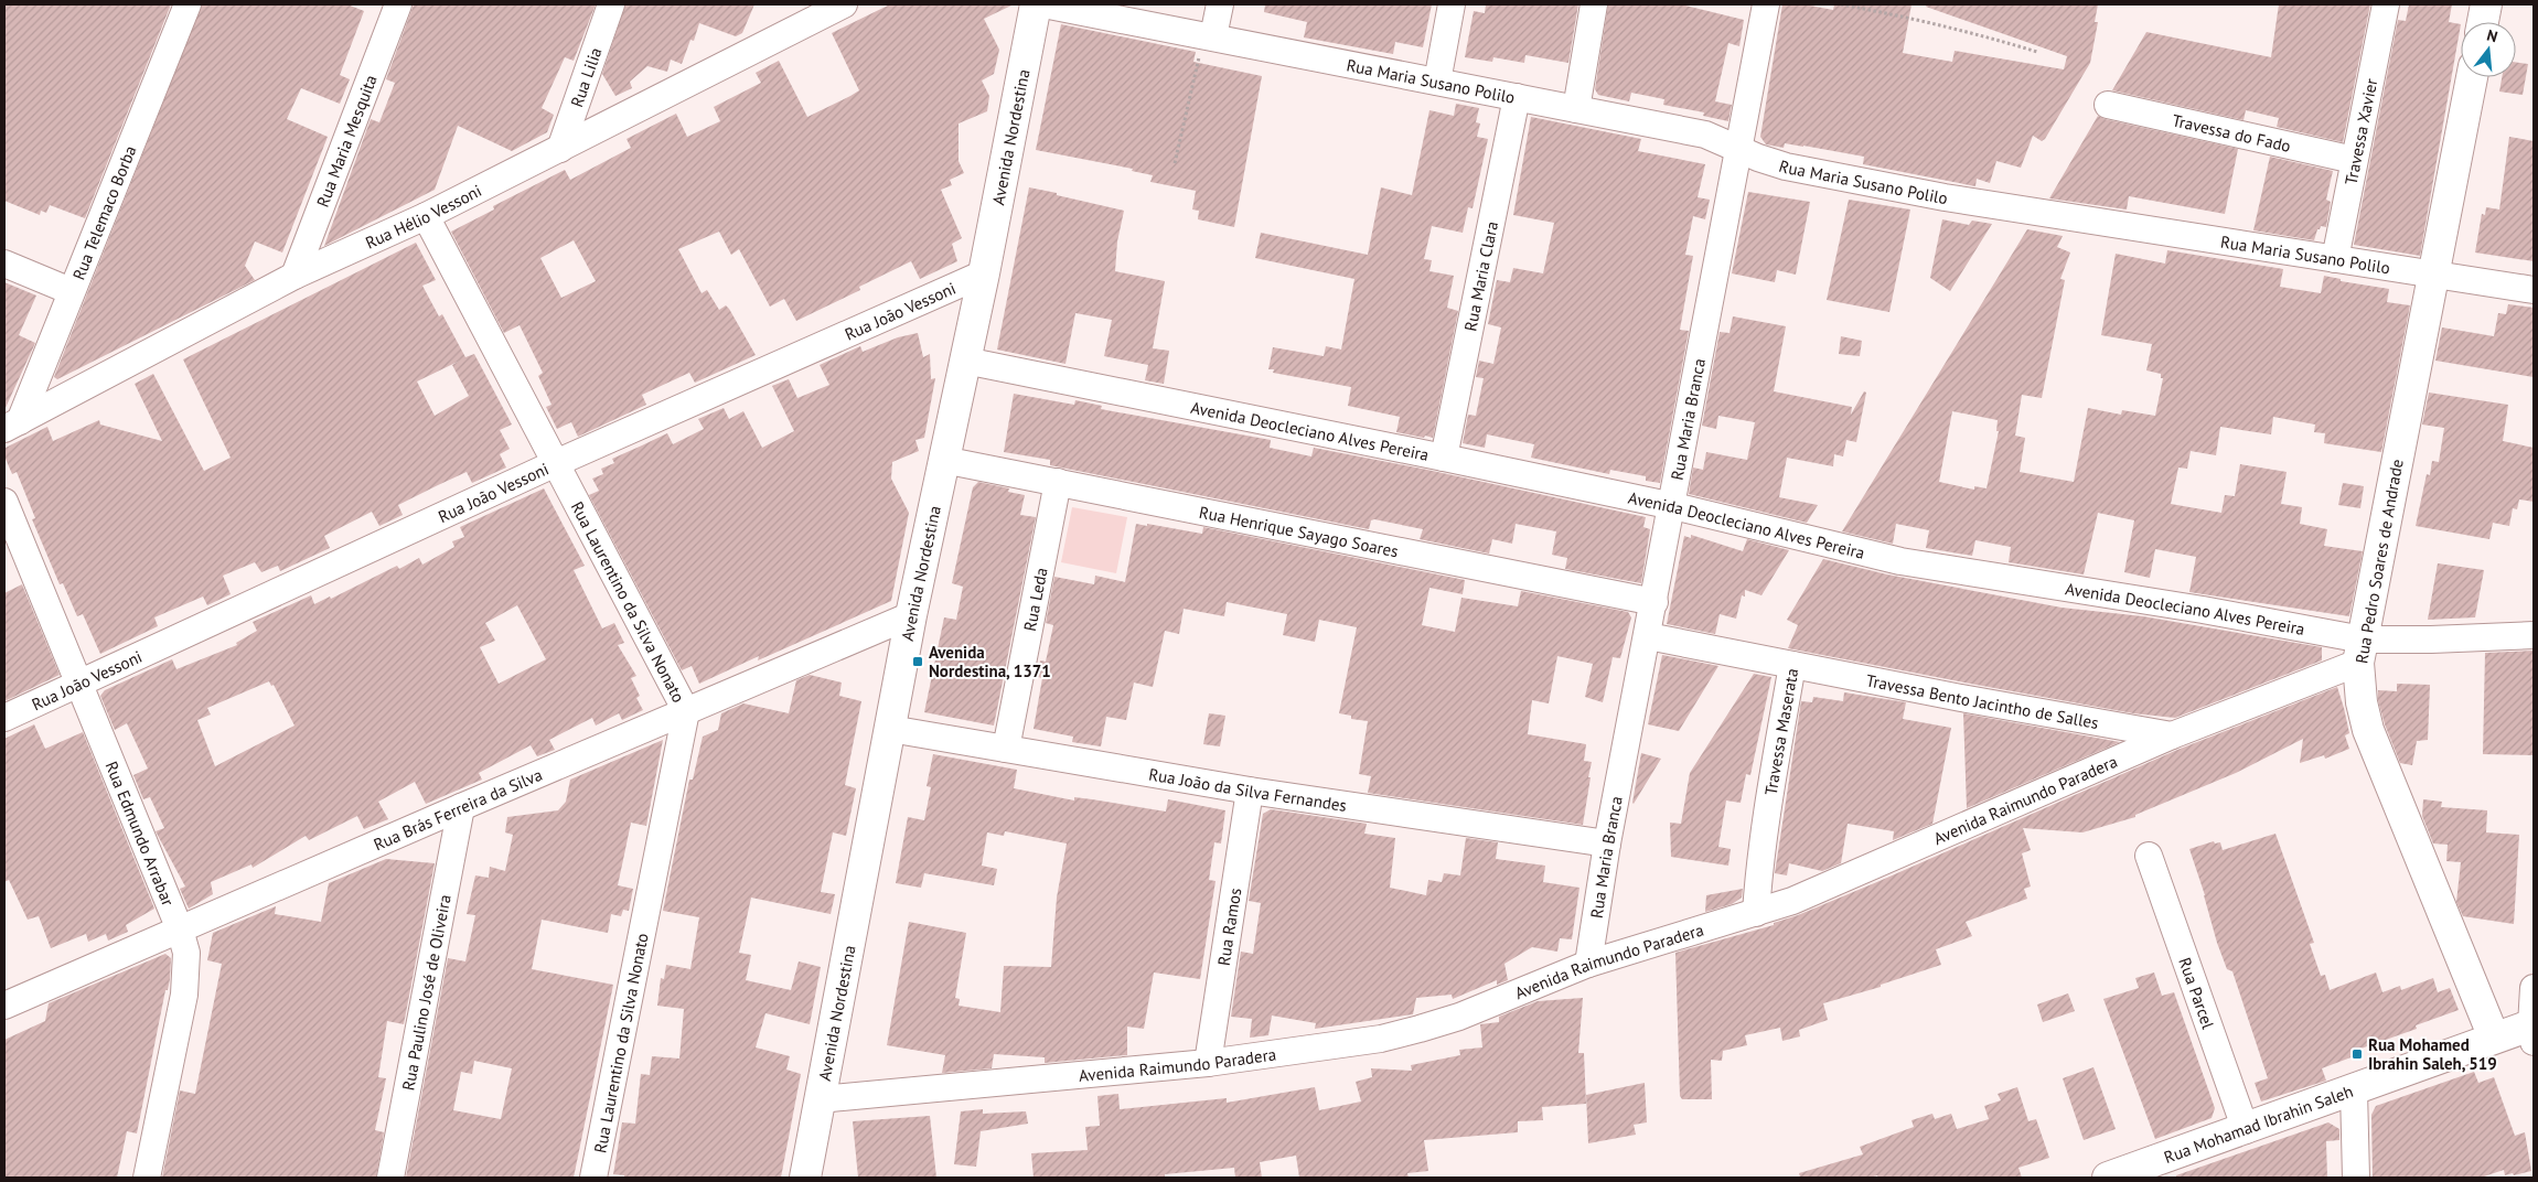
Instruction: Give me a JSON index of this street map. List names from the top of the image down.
{
  "streets": {
    "street": [
      "Rua Lilia",
      "Rua Maria Susano Polilo",
      "Travessa Xavier",
      "Travessa do Fado",
      "Avenida Nordestina",
      "Rua Maria Mesquita",
      "Rua Telemaco Borba",
      "Rua Hélio Vessoni",
      "Rua Maria Clara",
      "Rua João Vessoni",
      "Rua Maria Branca",
      "Avenida Deocleciano Alves Pereira",
      "Rua Henrique Sayago Soares",
      "Rua Pedro Soares de Andrade",
      "Rua Leda",
      "Rua Laurentino da Silva Nonato",
      "Travessa Bento Jacintho de Salles",
      "Travessa Maserata",
      "Rua João da Silva Fernandes",
      "Avenida Raimundo Paradera",
      "Rua Brás Ferreira da Silva",
      "Rua Edmundo Arrabar",
      "Rua Ramos",
      "Rua Paulino José de Oliveira",
      "Rua Parcel",
      "Rua Mohamad Ibrahin Saleh"
    ]
  },
  "crossings": [
    ["Rua Lilia", "Rua Hélio Vessoni"],
    ["Rua Maria Susano Polilo", "Travessa Xavier"],
    ["Rua Maria Susano Polilo", "Rua Maria Clara"],
    ["Rua Maria Susano Polilo", "Rua Maria Branca"],
    ["Rua Maria Susano Polilo", "Rua Pedro Soares de Andrade"],
    ["Travessa Xavier", "Travessa do Fado"],
    ["Avenida Nordestina", "Rua João Vessoni"],
    ["Avenida Nordestina", "Avenida Deocleciano Alves Pereira"],
    ["Avenida Nordestina", "Rua Henrique Sayago Soares"],
    ["Avenida Nordestina", "Rua João da Silva Fernandes"],
    ["Avenida Nordestina", "Avenida Raimundo Paradera"],
    ["Avenida Nordestina", "Rua Brás Ferreira da Silva"],
    ["Rua Maria Mesquita", "Rua Hélio Vessoni"],
    ["Rua Telemaco Borba", "Rua Hélio Vessoni"],
    ["Rua Hélio Vessoni", "Rua Laurentino da Silva Nonato"],
    ["Rua Maria Clara", "Avenida Deocleciano Alves Pereira"],
    ["Rua João Vessoni", "Rua Laurentino da Silva Nonato"],
    ["Rua João Vessoni", "Rua Edmundo Arrabar"],
    ["Rua Maria Branca", "Avenida Deocleciano Alves Pereira"],
    ["Rua Maria Branca", "Rua Henrique Sayago Soares"],
    ["Rua Maria Branca", "Travessa Maserata"],
    ["Rua Maria Branca", "Rua João da Silva Fernandes"],
    ["Rua Maria Branca", "Avenida Raimundo Paradera"],
    ["Avenida Deocleciano Alves Pereira", "Rua Pedro Soares de Andrade"],
    ["Avenida Deocleciano Alves Pereira", "Avenida Raimundo Paradera"],
    ["Rua Henrique Sayago Soares", "Rua Leda"],
    ["Rua Pedro Soares de Andrade", "Avenida Raimundo Paradera"],
    ["Rua Pedro Soares de Andrade", "Rua Mohamad Ibrahin Saleh"],
    ["Rua Leda", "Rua João da Silva Fernandes"],
    ["Rua Laurentino da Silva Nonato", "Rua Brás Ferreira da Silva"],
    ["Travessa Bento Jacintho de Salles", "Travessa Maserata"],
    ["Travessa Bento Jacintho de Salles", "Avenida Raimundo Paradera"],
    ["Travessa Maserata", "Avenida Raimundo Paradera"],
    ["Rua João da Silva Fernandes", "Rua Ramos"],
    ["Avenida Raimundo Paradera", "Rua Ramos"],
    ["Rua Brás Ferreira da Silva", "Rua Edmundo Arrabar"],
    ["Rua Brás Ferreira da Silva", "Rua Paulino José de Oliveira"],
    ["Rua Parcel", "Rua Mohamad Ibrahin Saleh"]
  ],
  "places": {
    "transit": ["Avenida Nordestina, 1371", "Rua Mohamed Ibrahin Saleh, 519"]
  },
  "north": "top"
}
